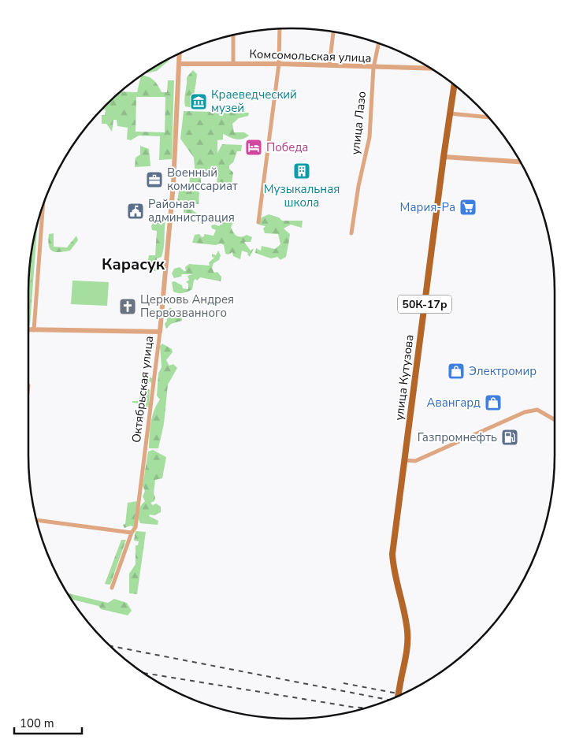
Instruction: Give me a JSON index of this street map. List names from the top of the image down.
{
  "streets": {
    "main road": ["50К-17р", "улица Кутузова"],
    "street": ["Комсомольская улица", "улица Лазо", "Октябрьская улица"]
  },
  "crossings": [
    ["Комсомольская улица", "улица Лазо"],
    ["Комсомольская улица", "Октябрьская улица"]
  ],
  "districts": ["Карасук"],
  "places": {
    "museum": ["Краеведческий музей"],
    "hotel": ["Победа"],
    "building": ["Музыкальная школа"],
    "office": ["Военный комиссариат"],
    "supermarket": ["Мария-Ра"],
    "public building": ["Районая администрация"],
    "church": ["Церковь Андрея Первозванного"],
    "shop": ["Электромир", "Авангард"],
    "fuel station": ["Газпромнефть"]
  },
  "scale_bar": "100 m"
}
